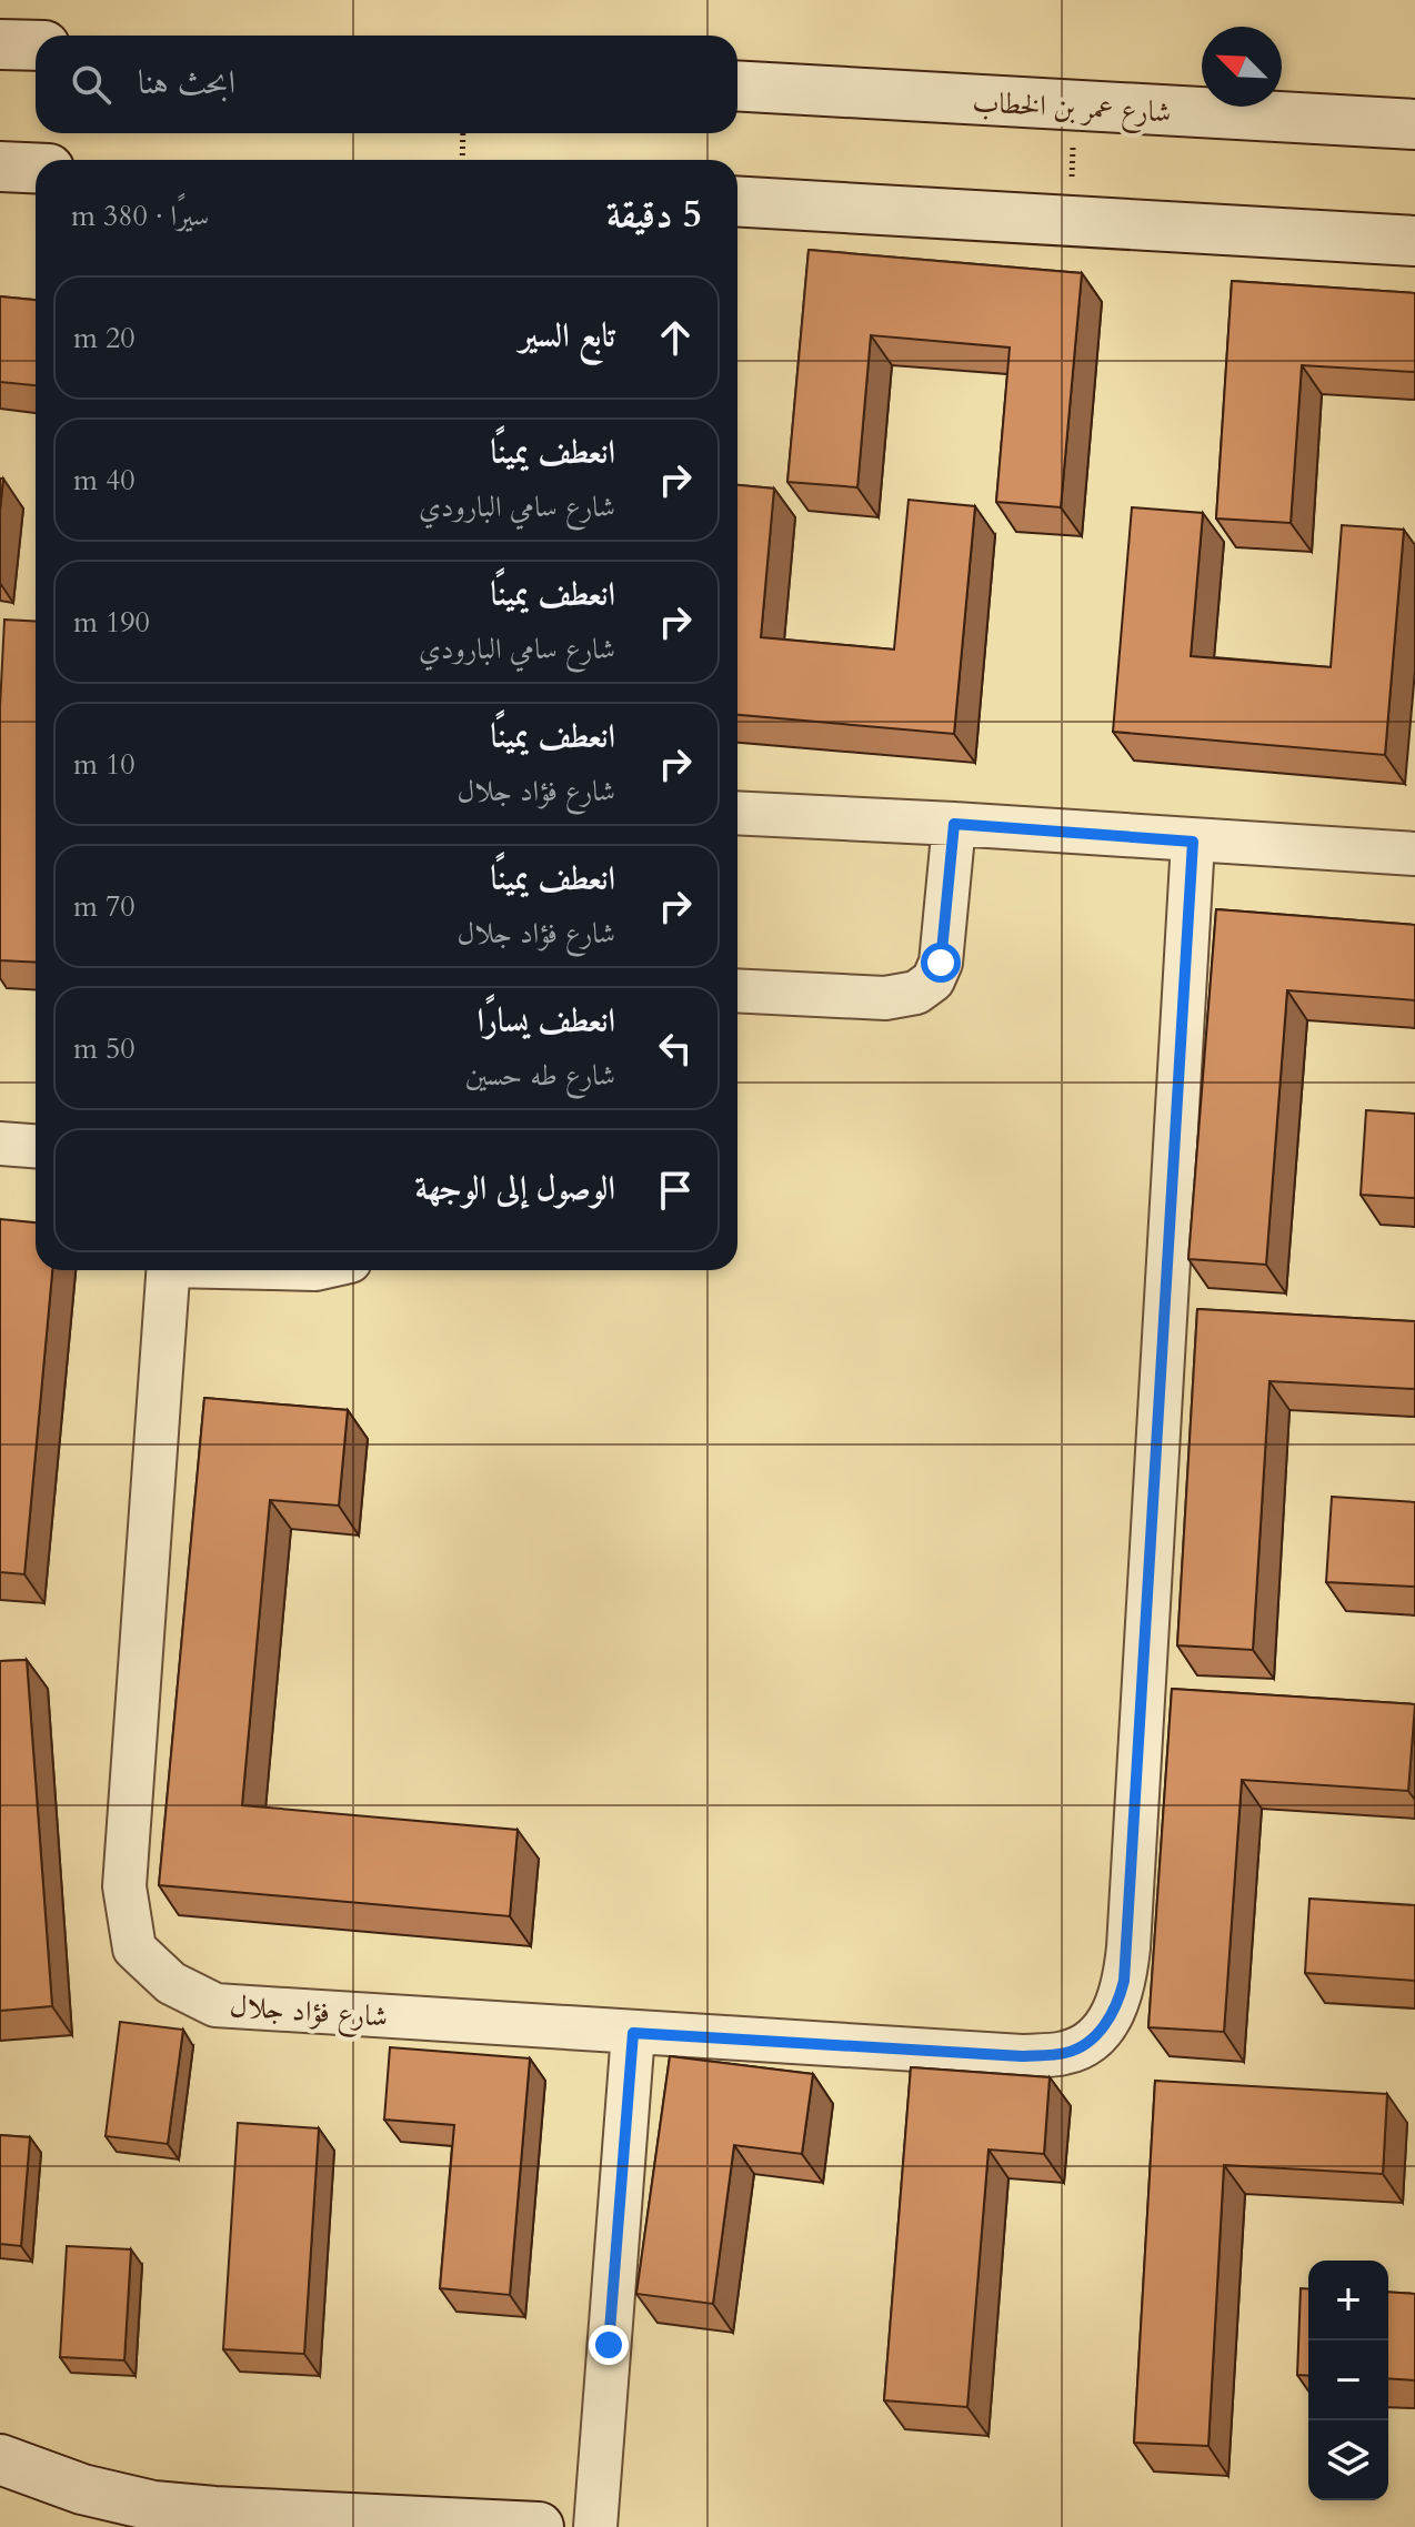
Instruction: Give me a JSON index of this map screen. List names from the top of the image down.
{
  "streets": {
    "street": ["شارع عمر بن الخطاب", "شارع فؤاد جلال"]
  },
  "north": "top left",
  "page": {
    "search": "ابحث هنا",
    "heading": ["5 دقيقة", "سيرًا · 380 m"],
    "list": [
      ["تابع السير", "20 m"],
      ["انعطف يمينًا", "شارع سامي البارودي", "40 m"],
      ["انعطف يمينًا", "شارع سامي البارودي", "190 m"],
      ["انعطف يمينًا", "شارع فؤاد جلال", "10 m"],
      ["انعطف يمينًا", "شارع فؤاد جلال", "70 m"],
      ["انعطف يسارًا", "شارع طه حسين", "50 m"],
      "الوصول إلى الوجهة"
    ],
    "map_buttons": ["+", "−"]
  }
}
